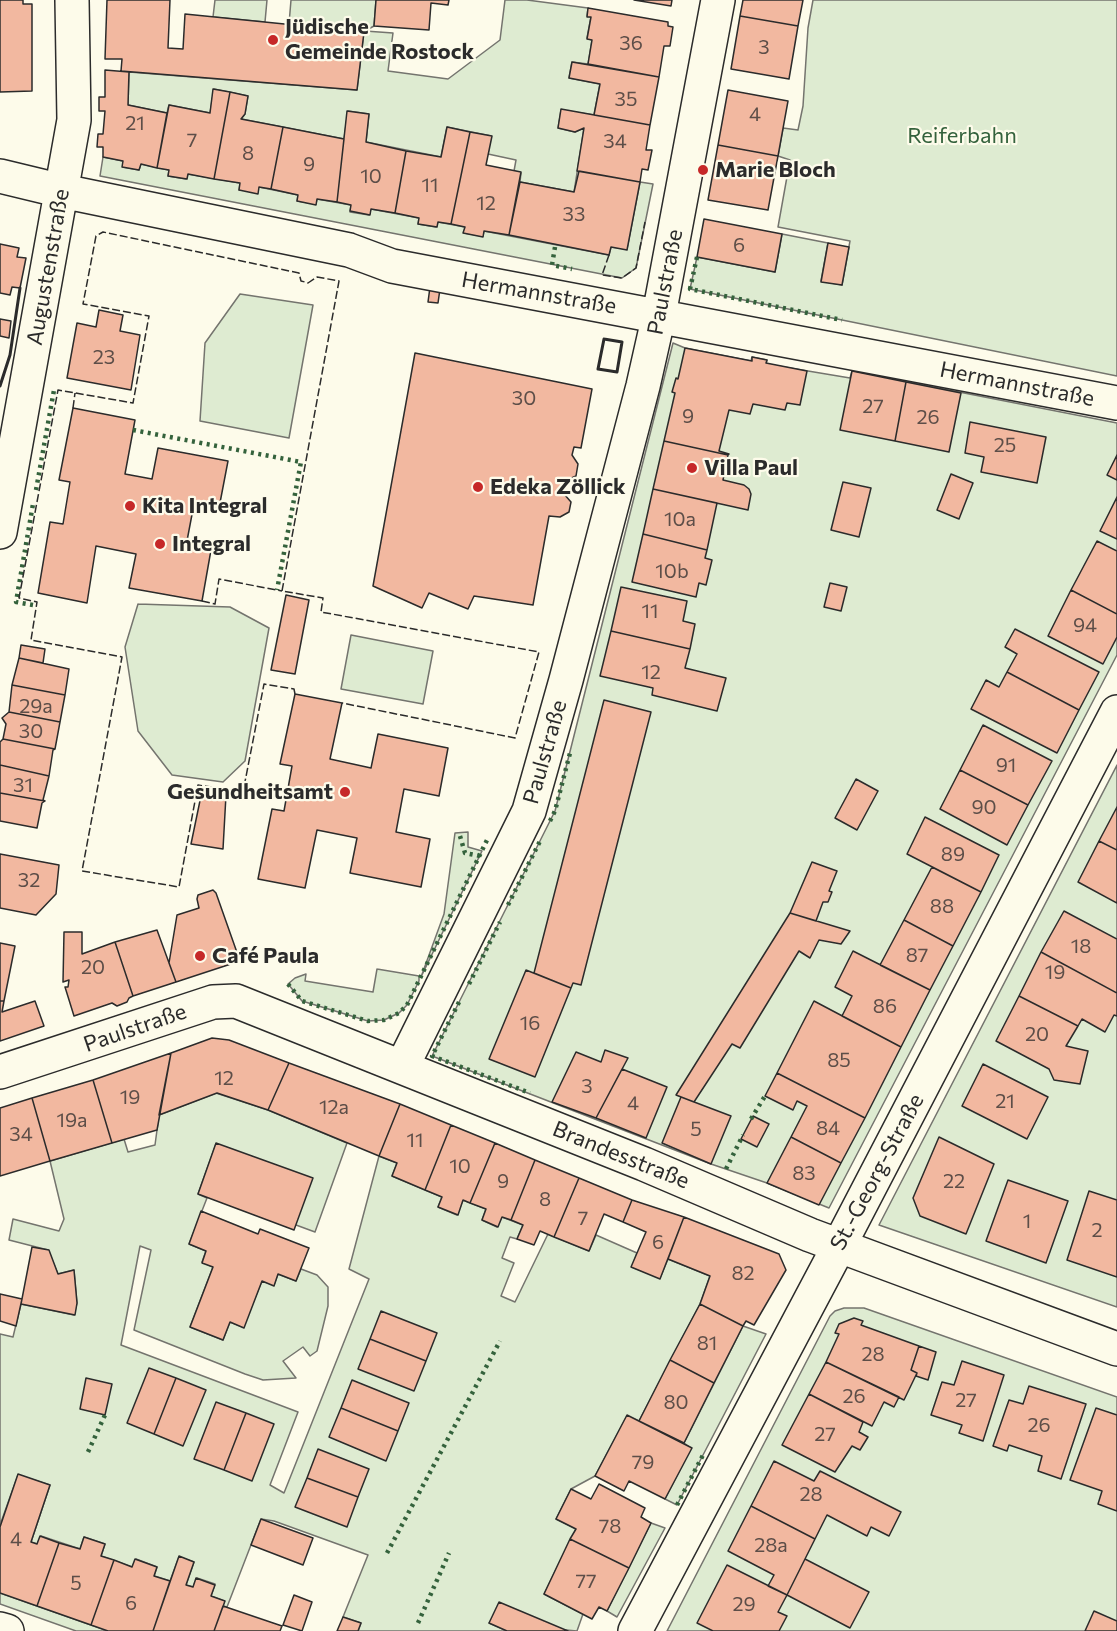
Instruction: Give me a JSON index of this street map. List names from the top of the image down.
{
  "streets": {
    "street": [
      "Augustenstraße",
      "Paulstraße",
      "Hermannstraße",
      "Brandesstraße",
      "St.-Georg-Straße"
    ]
  },
  "crossings": [
    ["Augustenstraße", "Hermannstraße"],
    ["Paulstraße", "Hermannstraße"],
    ["Paulstraße", "Brandesstraße"],
    ["Brandesstraße", "St.-Georg-Straße"]
  ],
  "parks": ["Reiferbahn"],
  "places": [
    "Jüdische Gemeinde Rostock",
    "Marie Bloch",
    "Villa Paul",
    "Edeka Zöllick",
    "Kita Integral",
    "Integral",
    "Gesundheitsamt",
    "Café Paula"
  ],
  "house_numbers": [
    "36",
    "3",
    "35",
    "4",
    "21",
    "7",
    "34",
    "8",
    "9",
    "10",
    "11",
    "12",
    "33",
    "6",
    "23",
    "30",
    "27",
    "9",
    "26",
    "25",
    "10a",
    "10b",
    "11",
    "94",
    "12",
    "29a",
    "30",
    "91",
    "31",
    "90",
    "89",
    "32",
    "88",
    "18",
    "87",
    "20",
    "19",
    "86",
    "16",
    "20",
    "85",
    "12",
    "3",
    "19",
    "21",
    "4",
    "12a",
    "19a",
    "84",
    "5",
    "34",
    "11",
    "10",
    "83",
    "9",
    "22",
    "8",
    "7",
    "1",
    "2",
    "6",
    "82",
    "81",
    "28",
    "26",
    "27",
    "80",
    "26",
    "27",
    "79",
    "28",
    "78",
    "4",
    "28a",
    "77",
    "5",
    "6",
    "29"
  ]
}
